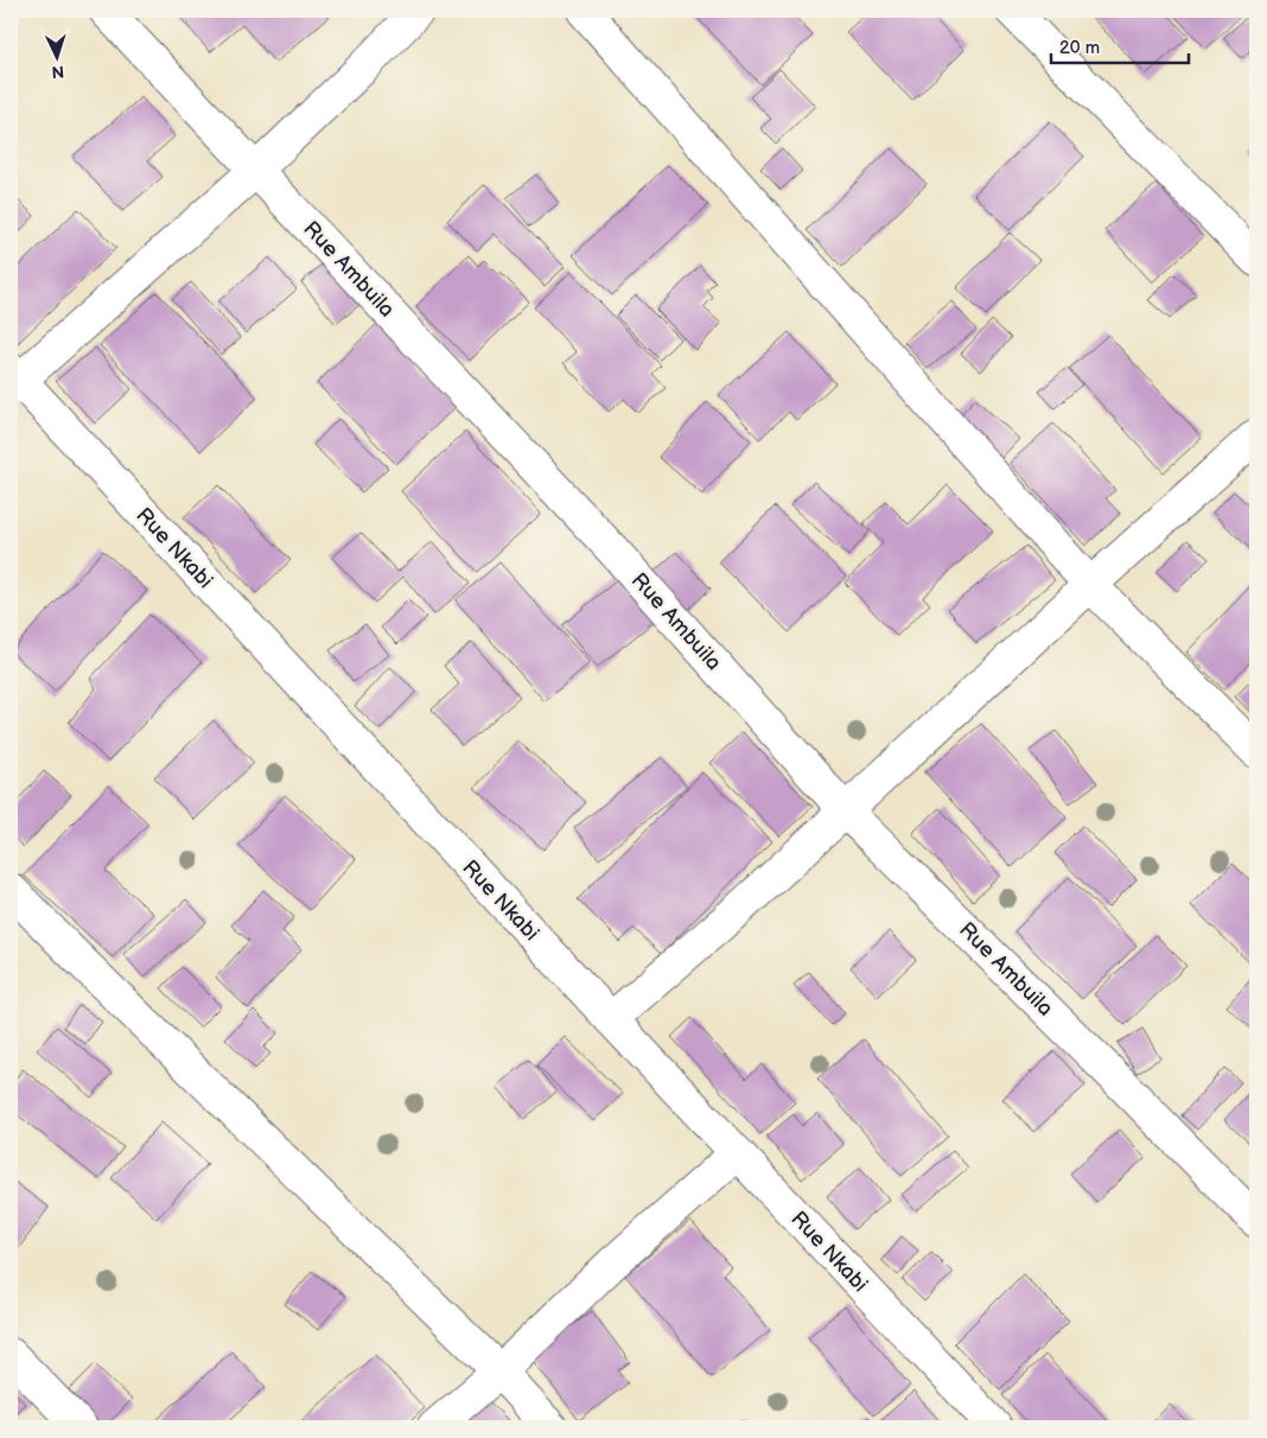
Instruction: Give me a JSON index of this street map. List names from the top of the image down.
{
  "streets": {
    "street": ["Rue Ambuila", "Rue Nkabi"]
  },
  "scale_bar": "20 m",
  "north": "bottom"
}
